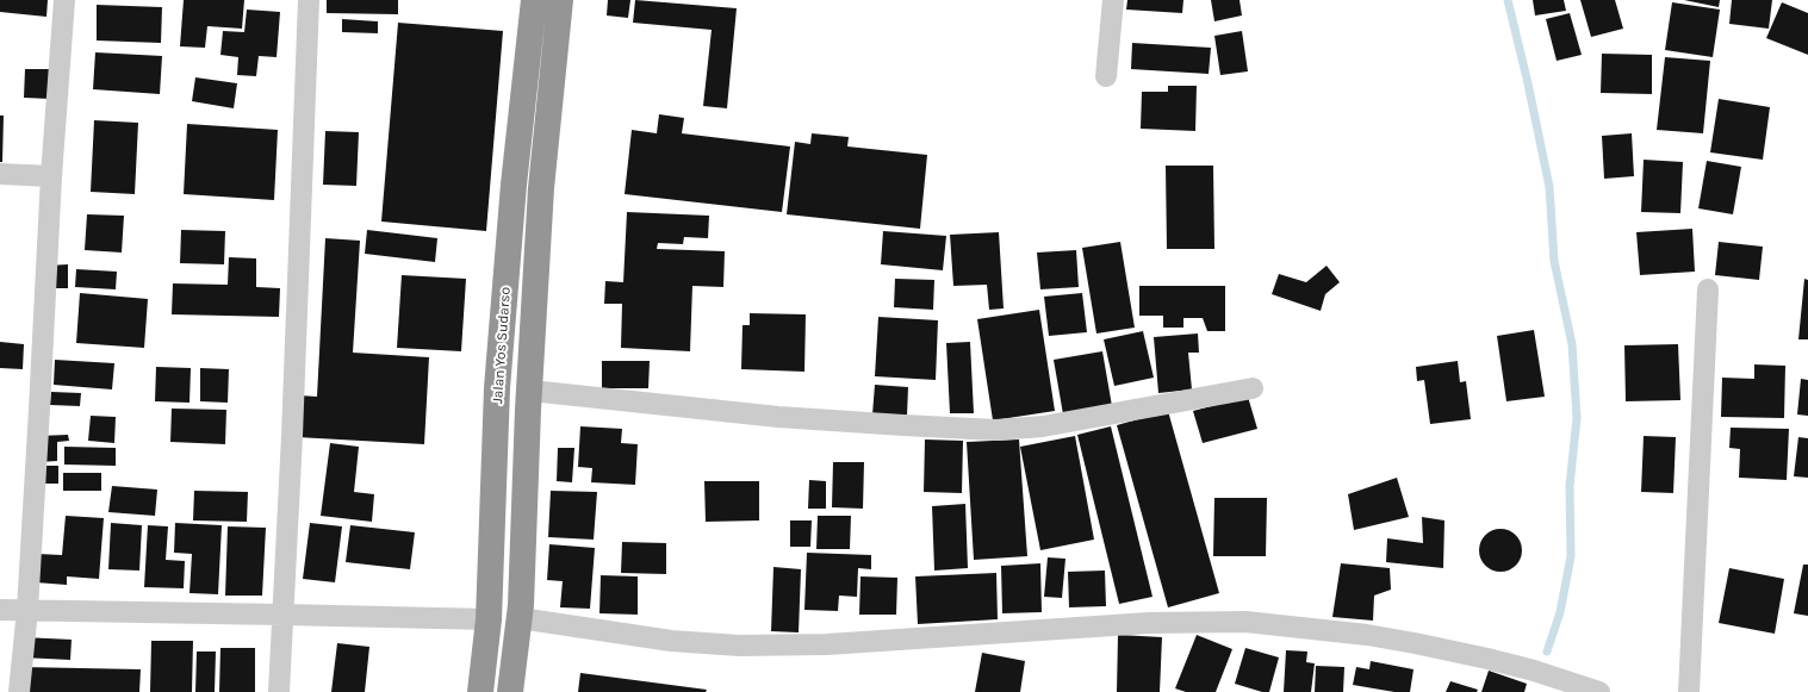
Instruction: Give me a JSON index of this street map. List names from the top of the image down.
{
  "streets": {
    "highway": ["Jalan Yos Sudarso"]
  }
}
